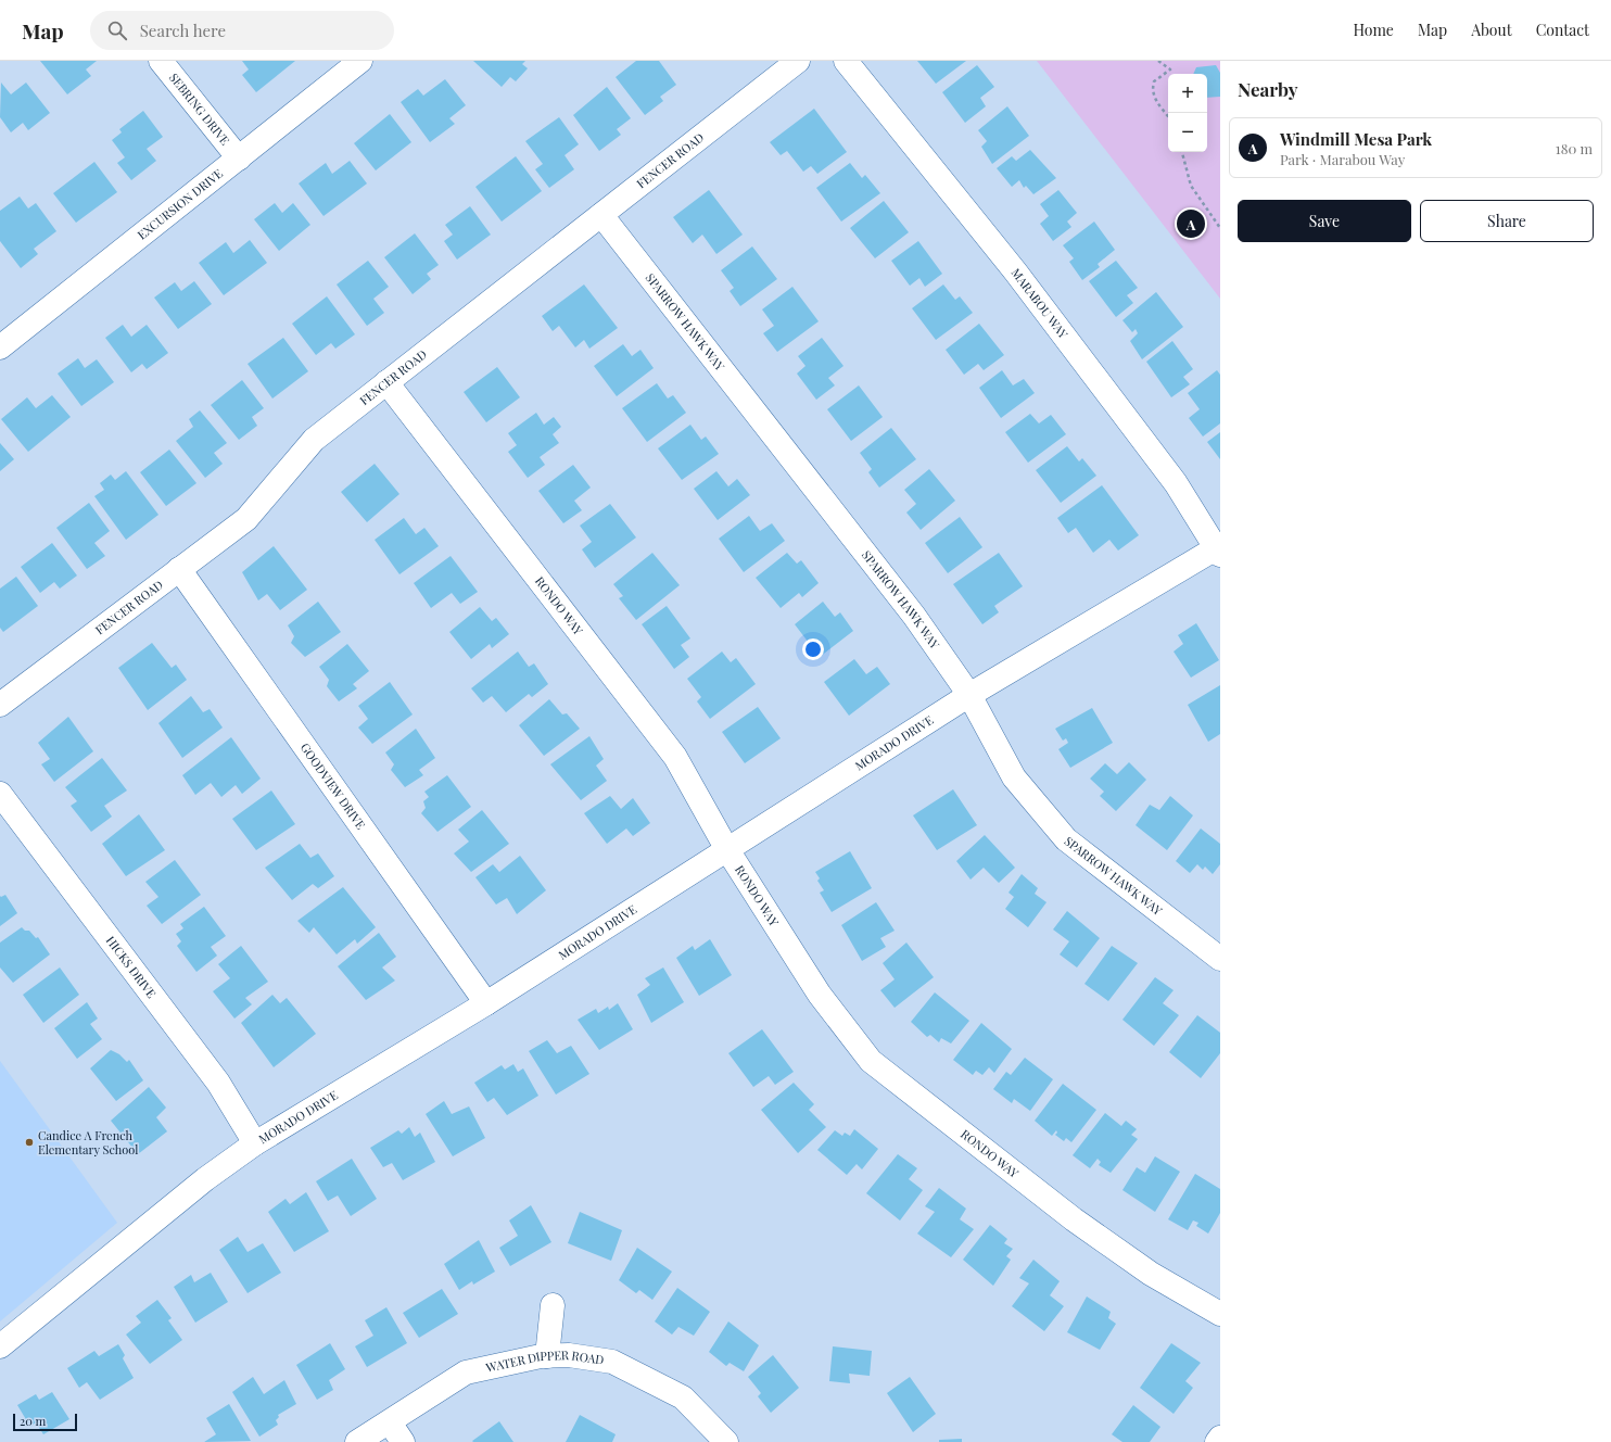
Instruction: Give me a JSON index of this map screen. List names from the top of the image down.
{
  "streets": {
    "street": [
      "SEBRING DRIVE",
      "FENCER ROAD",
      "EXCURSION DRIVE",
      "MARABOU WAY",
      "SPARROW HAWK WAY",
      "RONDO WAY",
      "MORADO DRIVE",
      "GOODVIEW DRIVE",
      "HICKS DRIVE",
      "WATER DIPPER ROAD"
    ]
  },
  "crossings": [
    ["SEBRING DRIVE", "EXCURSION DRIVE"],
    ["FENCER ROAD", "SPARROW HAWK WAY"],
    ["FENCER ROAD", "RONDO WAY"],
    ["FENCER ROAD", "GOODVIEW DRIVE"],
    ["MARABOU WAY", "MORADO DRIVE"],
    ["SPARROW HAWK WAY", "MORADO DRIVE"],
    ["RONDO WAY", "MORADO DRIVE"],
    ["MORADO DRIVE", "GOODVIEW DRIVE"],
    ["MORADO DRIVE", "HICKS DRIVE"]
  ],
  "places": ["Candice A French Elementary School"],
  "scale_bar": "20 m",
  "page": {
    "header": "Map",
    "search": "Search here",
    "nav": [
      "Home",
      "Map",
      "About",
      "Contact"
    ],
    "heading": "Nearby",
    "map_buttons": ["+", "−"],
    "list": [
      {
        "mark": "A",
        "name": "Windmill Mesa Park",
        "note": "Park · Marabou Way",
        "value": "180 m"
      }
    ],
    "buttons": ["Save", "Share"],
    "pins": "A",
    "scale": "20 m"
  }
}
